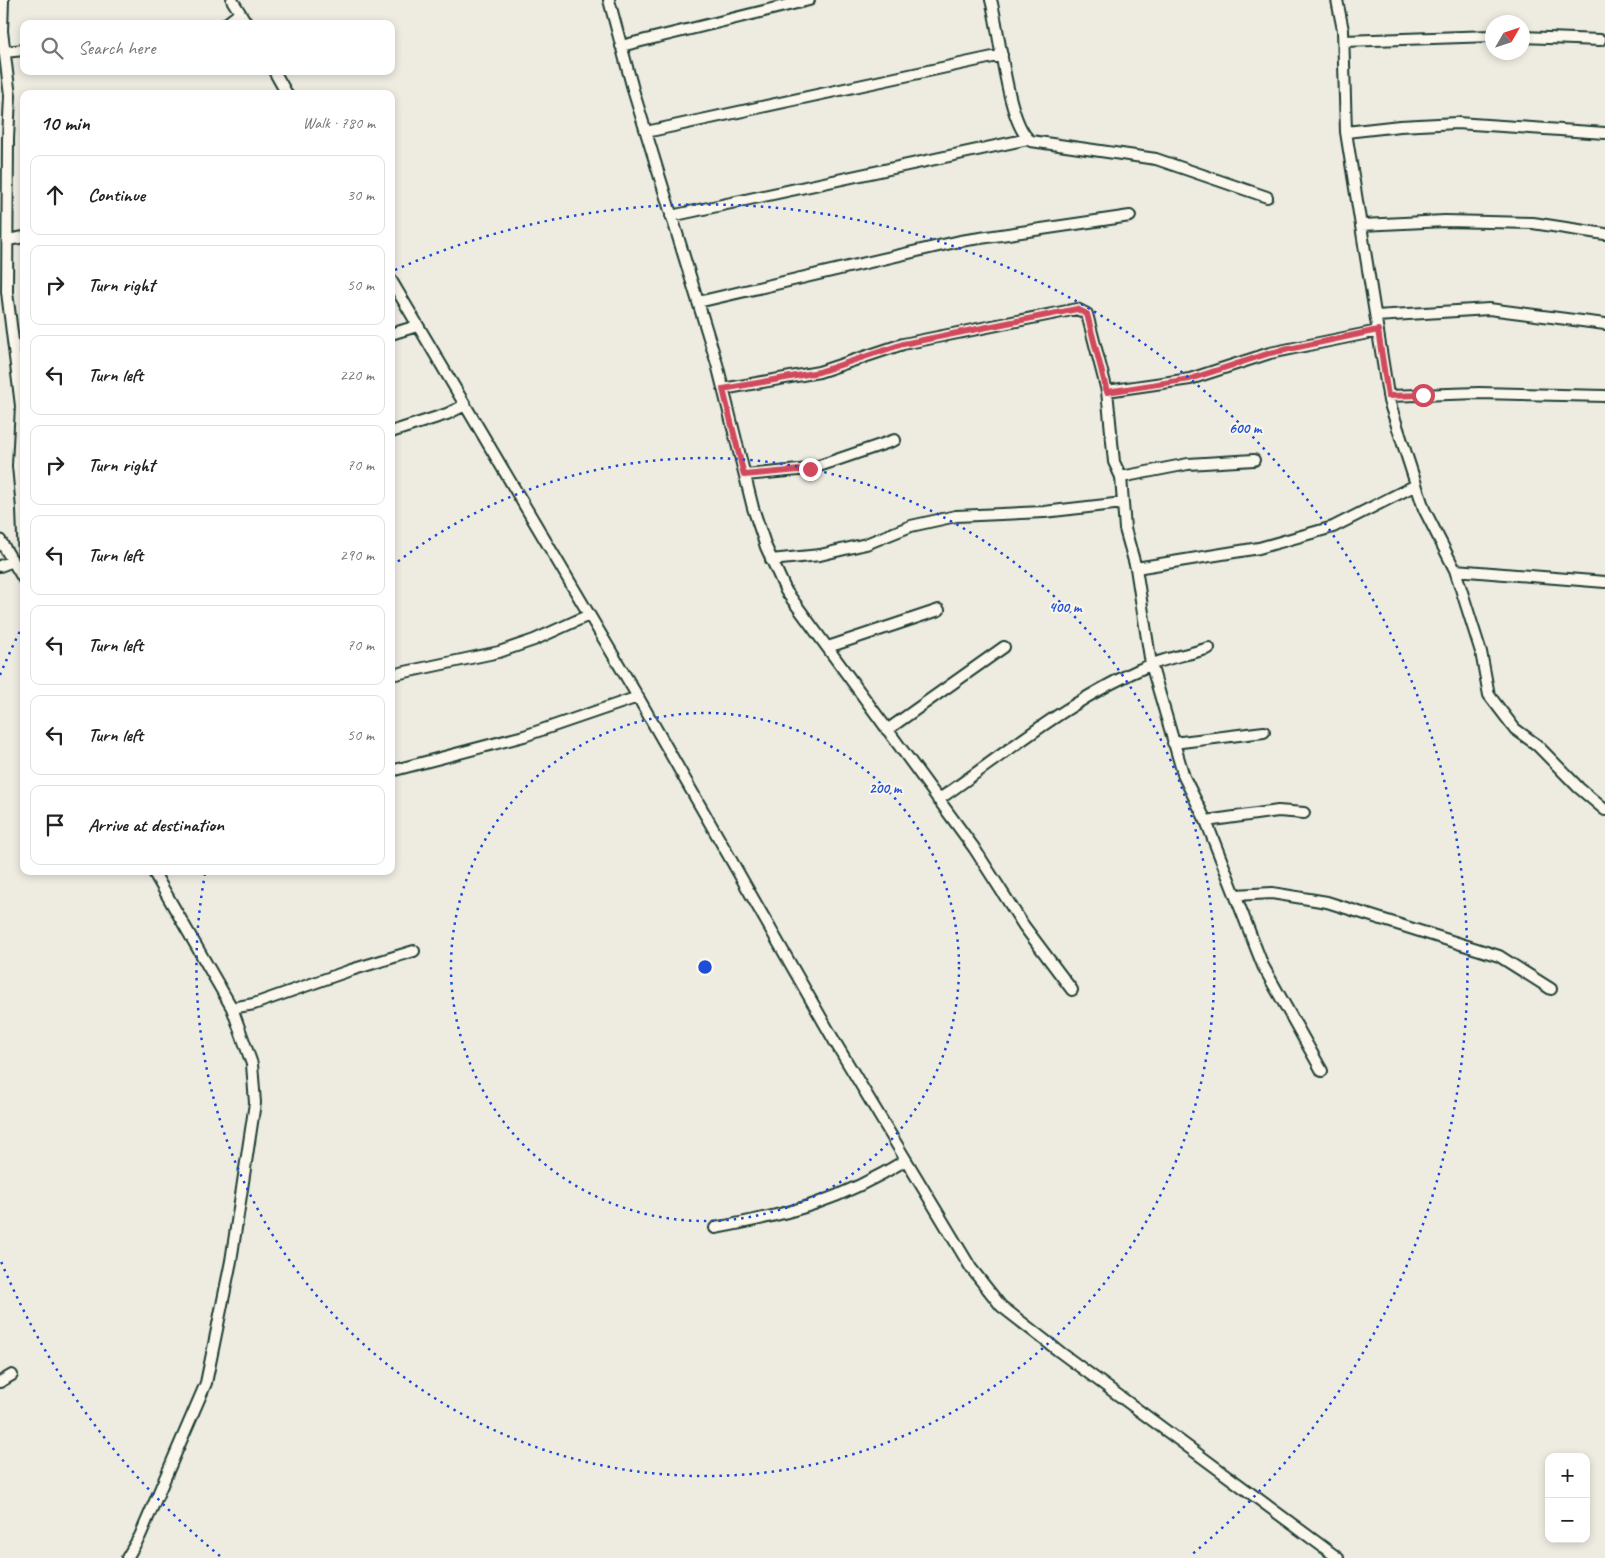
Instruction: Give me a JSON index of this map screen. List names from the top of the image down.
{
  "north": "top right",
  "page": {
    "search": "Search here",
    "heading": ["10 min", "Walk · 780 m"],
    "list": [
      ["Continue", "30 m"],
      ["Turn right", "50 m"],
      ["Turn left", "220 m"],
      ["Turn right", "70 m"],
      ["Turn left", "290 m"],
      ["Turn left", "70 m"],
      ["Turn left", "50 m"],
      "Arrive at destination"
    ],
    "map_buttons": ["+", "−"]
  },
  "rings": ["600 m", "400 m", "200 m"]
}
